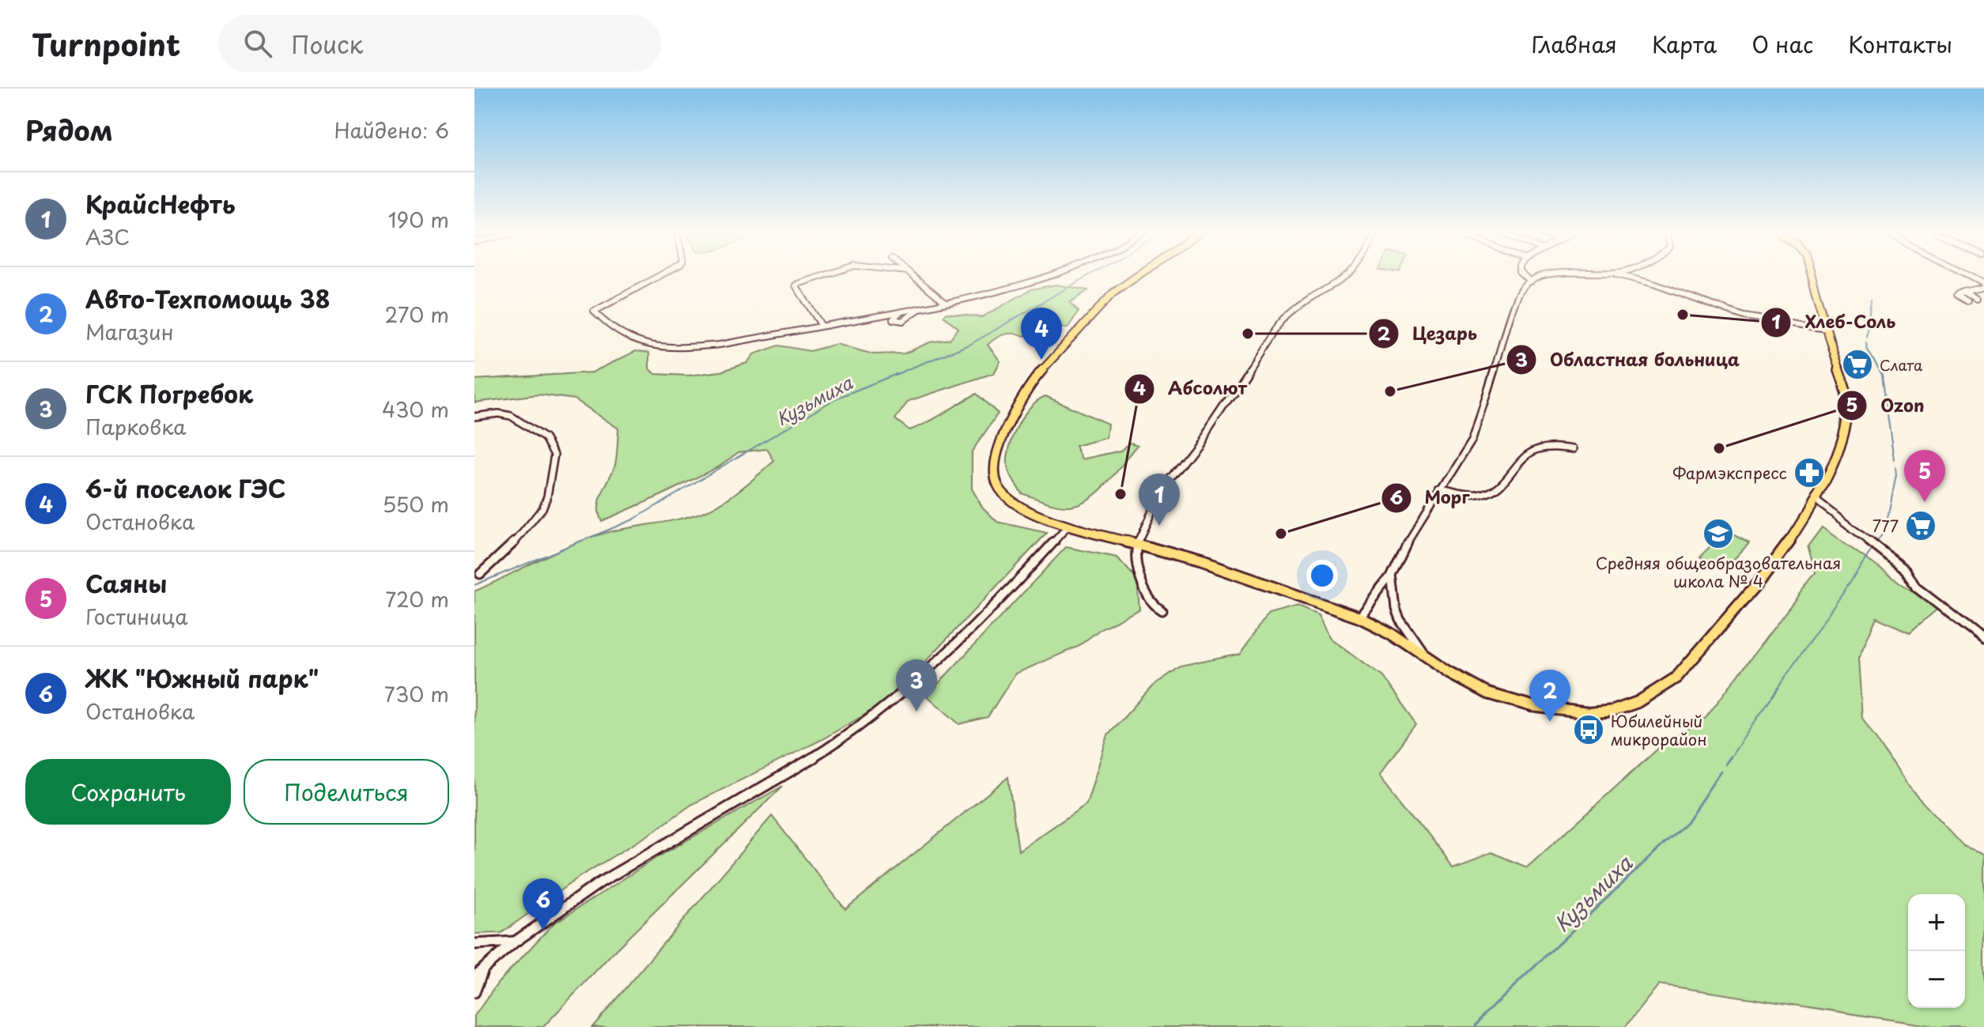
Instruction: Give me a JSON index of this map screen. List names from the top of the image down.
{
  "water": ["Кузьмиха"],
  "places": {
    "other": [
      "Хлеб-Соль",
      "Цезарь",
      "Областная больница",
      "Ozon",
      "Абсолют",
      "Морг"
    ],
    "supermarket": ["Слата", "777"],
    "pharmacy": ["Фармэкспресс"],
    "school or university": ["Средняя общеобразовательная школа № 4"],
    "bus stop": ["Юбилейный микрорайон"]
  },
  "page": {
    "header": "Turnpoint",
    "search": "Поиск",
    "nav": [
      "Главная",
      "Карта",
      "О нас",
      "Контакты"
    ],
    "heading": ["Рядом", "Найдено: 6"],
    "list": [
      {
        "mark": "1",
        "name": "КрайсНефть",
        "note": "АЗС",
        "value": "190 m"
      },
      {
        "mark": "2",
        "name": "Авто-Техпомощь 38",
        "note": "Магазин",
        "value": "270 m"
      },
      {
        "mark": "3",
        "name": "ГСК Погребок",
        "note": "Парковка",
        "value": "430 m"
      },
      {
        "mark": "4",
        "name": "6-й поселок ГЭС",
        "note": "Остановка",
        "value": "550 m"
      },
      {
        "mark": "5",
        "name": "Саяны",
        "note": "Гостиница",
        "value": "720 m"
      },
      {
        "mark": "6",
        "name": "ЖК \"Южный парк\"",
        "note": "Остановка",
        "value": "730 m"
      }
    ],
    "pins": [
      "4",
      "5",
      "1",
      "3",
      "2",
      "6"
    ],
    "buttons": ["Сохранить", "Поделиться"],
    "map_buttons": ["+", "−"]
  }
}
